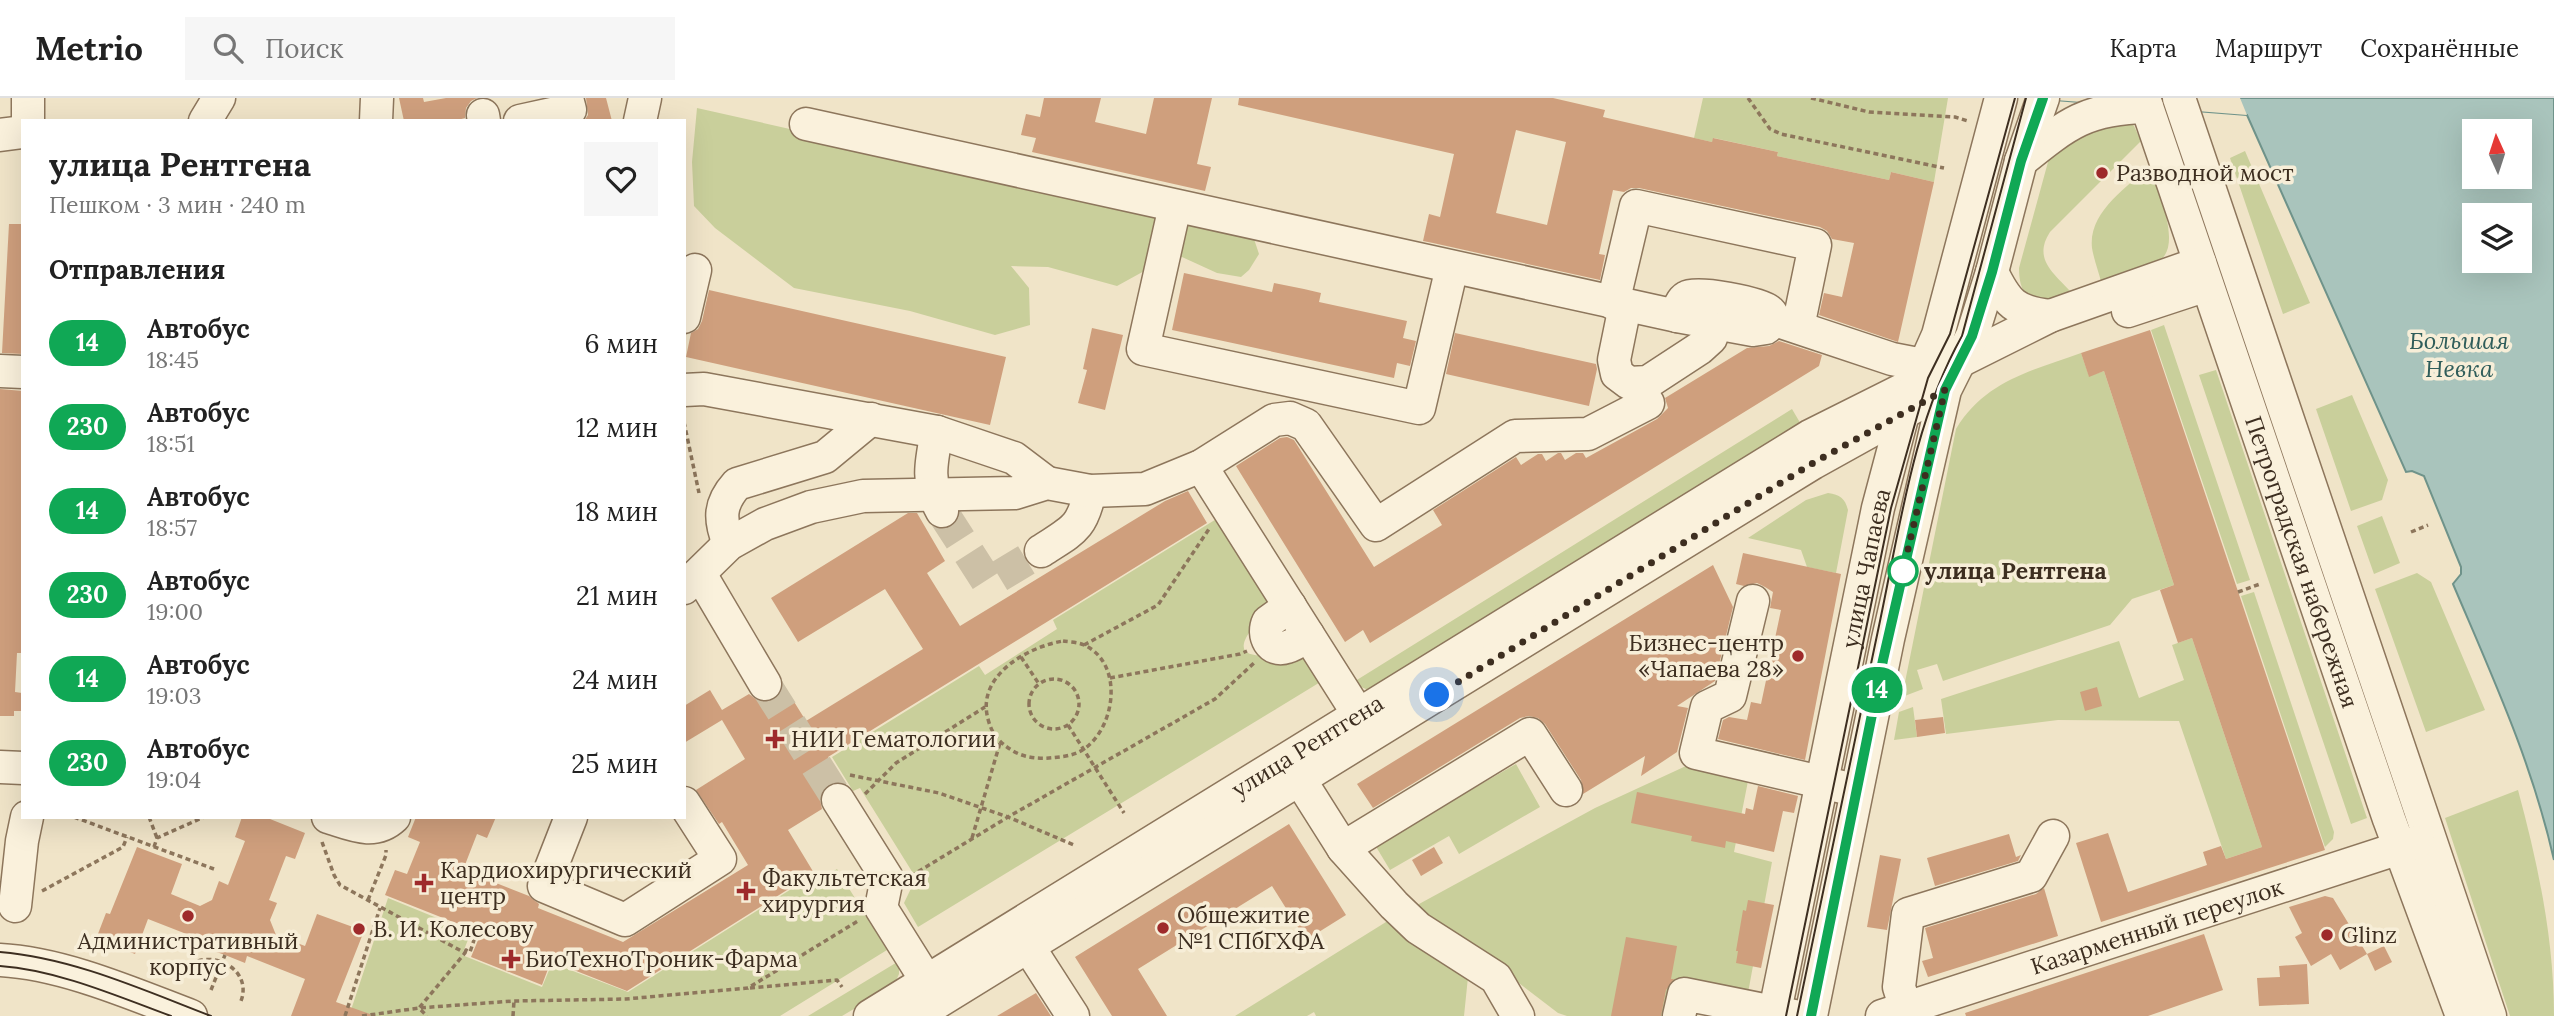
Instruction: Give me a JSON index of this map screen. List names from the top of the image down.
{
  "streets": {
    "street": [
      "Петроградская набережная",
      "улица Чапаева",
      "улица Рентгена",
      "Казарменный переулок"
    ]
  },
  "crossings": [
    ["Петроградская набережная", "улица Рентгена"],
    ["Петроградская набережная", "Казарменный переулок"],
    ["улица Чапаева", "улица Рентгена"]
  ],
  "water": ["Большая Невка"],
  "places": {
    "other": [
      "Разводной мост",
      "улица Рентгена",
      "Бизнес-центр «Чапаева 28»",
      "Административный корпус",
      "Общежитие №1 СПбГХФА",
      "В. И. Колесову",
      "Glinz"
    ],
    "health": [
      "НИИ Гематологии",
      "Кардиохирургический центр",
      "Факультетская хирургия",
      "БиоТехноТроник-Фарма"
    ]
  },
  "lines": ["bus line 14"],
  "north": "top",
  "page": {
    "header": "Metrio",
    "search": "Поиск",
    "nav": ["Карта", "Маршрут", "Сохранённые"],
    "on_map": "14",
    "heading": [
      ["улица Рентгена", "Пешком · 3 мин · 240 m"],
      "Отправления"
    ],
    "list": [
      {
        "mark": "14",
        "name": "Автобус",
        "note": "18:45",
        "value": "6 мин"
      },
      {
        "mark": "230",
        "name": "Автобус",
        "note": "18:51",
        "value": "12 мин"
      },
      {
        "mark": "14",
        "name": "Автобус",
        "note": "18:57",
        "value": "18 мин"
      },
      {
        "mark": "230",
        "name": "Автобус",
        "note": "19:00",
        "value": "21 мин"
      },
      {
        "mark": "14",
        "name": "Автобус",
        "note": "19:03",
        "value": "24 мин"
      },
      {
        "mark": "230",
        "name": "Автобус",
        "note": "19:04",
        "value": "25 мин"
      }
    ]
  }
}
